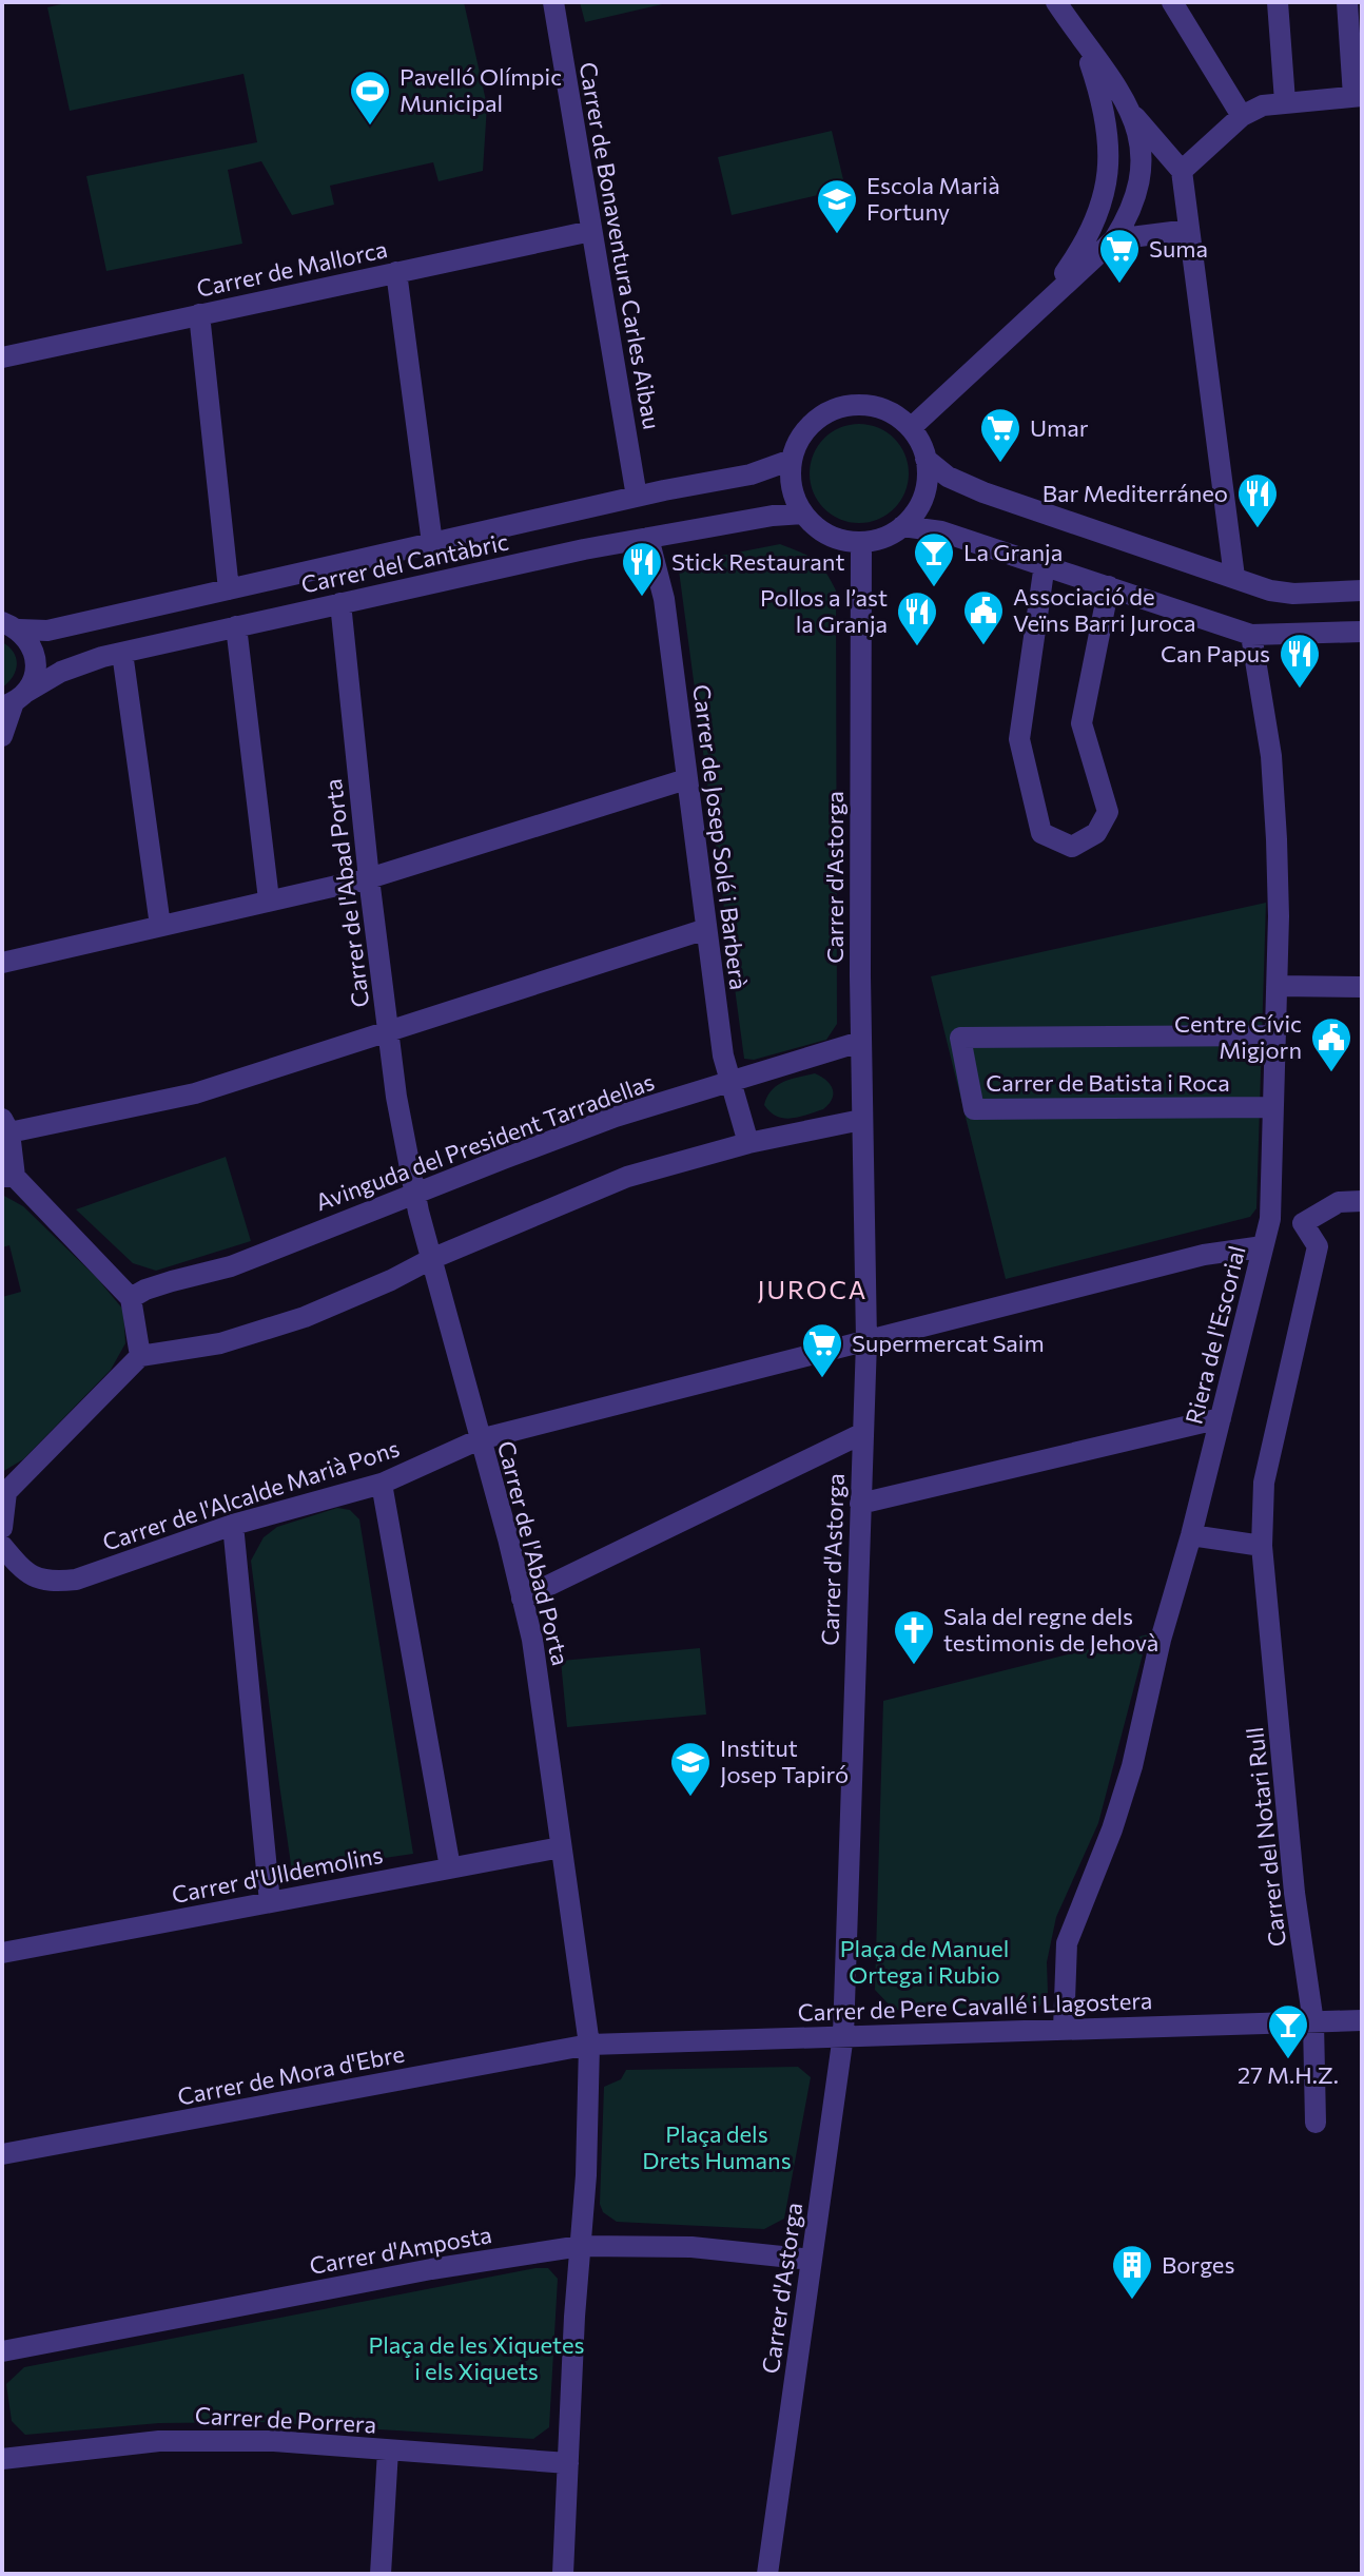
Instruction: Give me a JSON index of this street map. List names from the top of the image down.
{
  "streets": {
    "street": [
      "Carrer de Bonaventura Carles Aibau",
      "Carrer de Mallorca",
      "Carrer del Cantàbric",
      "Carrer de Josep Solé i Barberà",
      "Carrer d'Astorga",
      "Carrer de l'Abad Porta",
      "Carrer de Batista i Roca",
      "Avinguda del President Tarradellas",
      "Riera de l'Escorial",
      "Carrer de l'Alcalde Marià Pons",
      "Carrer del Notari Rull",
      "Carrer d'Ulldemolins",
      "Carrer de Pere Cavallé i Llagostera",
      "Carrer de Mora d'Ebre",
      "Carrer d'Amposta",
      "Carrer de Porrera"
    ]
  },
  "crossings": [
    ["Carrer de Bonaventura Carles Aibau", "Carrer de Mallorca"],
    ["Carrer de Bonaventura Carles Aibau", "Carrer del Cantàbric"],
    ["Carrer del Cantàbric", "Carrer de Josep Solé i Barberà"],
    ["Carrer del Cantàbric", "Carrer d'Astorga"],
    ["Carrer del Cantàbric", "Carrer de l'Abad Porta"],
    ["Carrer de Josep Solé i Barberà", "Avinguda del President Tarradellas"],
    ["Carrer d'Astorga", "Avinguda del President Tarradellas"],
    ["Carrer d'Astorga", "Carrer de l'Alcalde Marià Pons"],
    ["Carrer d'Astorga", "Carrer de Pere Cavallé i Llagostera"],
    ["Carrer d'Astorga", "Carrer d'Amposta"],
    ["Carrer de l'Abad Porta", "Avinguda del President Tarradellas"],
    ["Carrer de l'Abad Porta", "Carrer de l'Alcalde Marià Pons"],
    ["Carrer de l'Abad Porta", "Carrer d'Ulldemolins"],
    ["Carrer de l'Abad Porta", "Carrer de Pere Cavallé i Llagostera"],
    ["Carrer de l'Abad Porta", "Carrer de Mora d'Ebre"],
    ["Carrer de l'Abad Porta", "Carrer d'Amposta"],
    ["Carrer de l'Abad Porta", "Carrer de Porrera"],
    ["Carrer de Batista i Roca", "Riera de l'Escorial"],
    ["Riera de l'Escorial", "Carrer de l'Alcalde Marià Pons"],
    ["Riera de l'Escorial", "Carrer de Pere Cavallé i Llagostera"],
    ["Carrer del Notari Rull", "Carrer de Pere Cavallé i Llagostera"],
    ["Carrer de Pere Cavallé i Llagostera", "Carrer de Mora d'Ebre"]
  ],
  "districts": ["JUROCA"],
  "parks": ["Plaça de Manuel Ortega i Rubio", "Plaça dels Drets Humans", "Plaça de les Xiquetes i els Xiquets"],
  "places": {
    "sports": ["Pavelló Olímpic Municipal"],
    "school or university": ["Escola Marià Fortuny", "Institut Josep Tapiró"],
    "supermarket": ["Suma", "Umar", "Supermercat Saim"],
    "restaurant": [
      "Bar Mediterráneo",
      "Stick Restaurant",
      "Pollos a l’ast la Granja",
      "Can Papus"
    ],
    "bar": ["La Granja", "27 M.H.Z."],
    "public building": ["Associació de Veïns Barri Juroca", "Centre Cívic Migjorn"],
    "church": ["Sala del regne dels testimonis de Jehovà"],
    "building": ["Borges"]
  }
}
